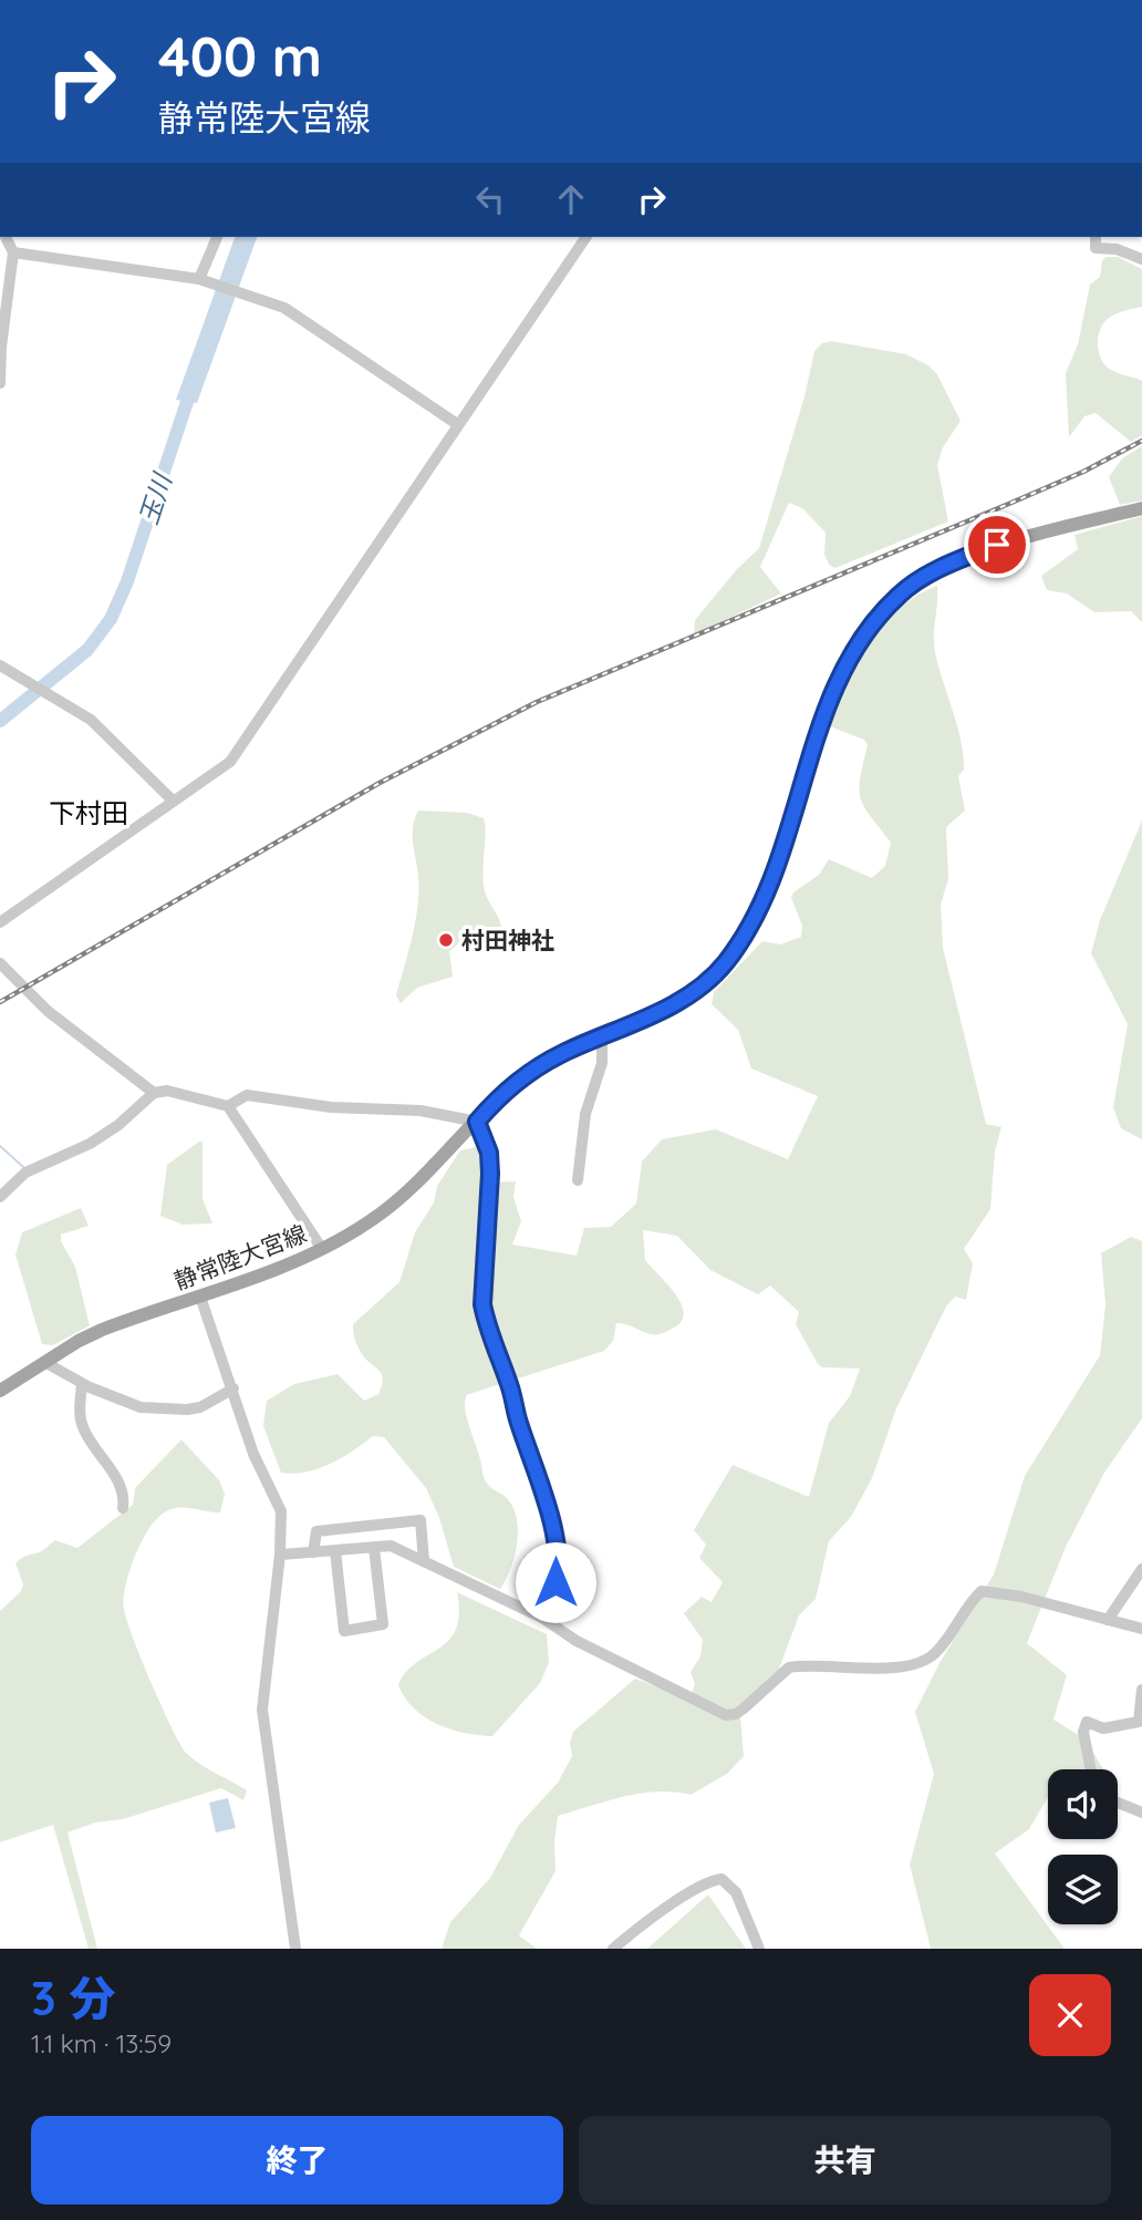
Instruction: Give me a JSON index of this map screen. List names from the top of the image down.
{
  "streets": {
    "main road": ["静常陸大宮線"]
  },
  "districts": ["下村田"],
  "water": ["玉川"],
  "places": ["村田神社"],
  "page": {
    "turn": ["400 m", "静常陸大宮線"],
    "heading": ["3 分", "1.1 km · 13:59"],
    "buttons": ["終了", "共有"]
  }
}
